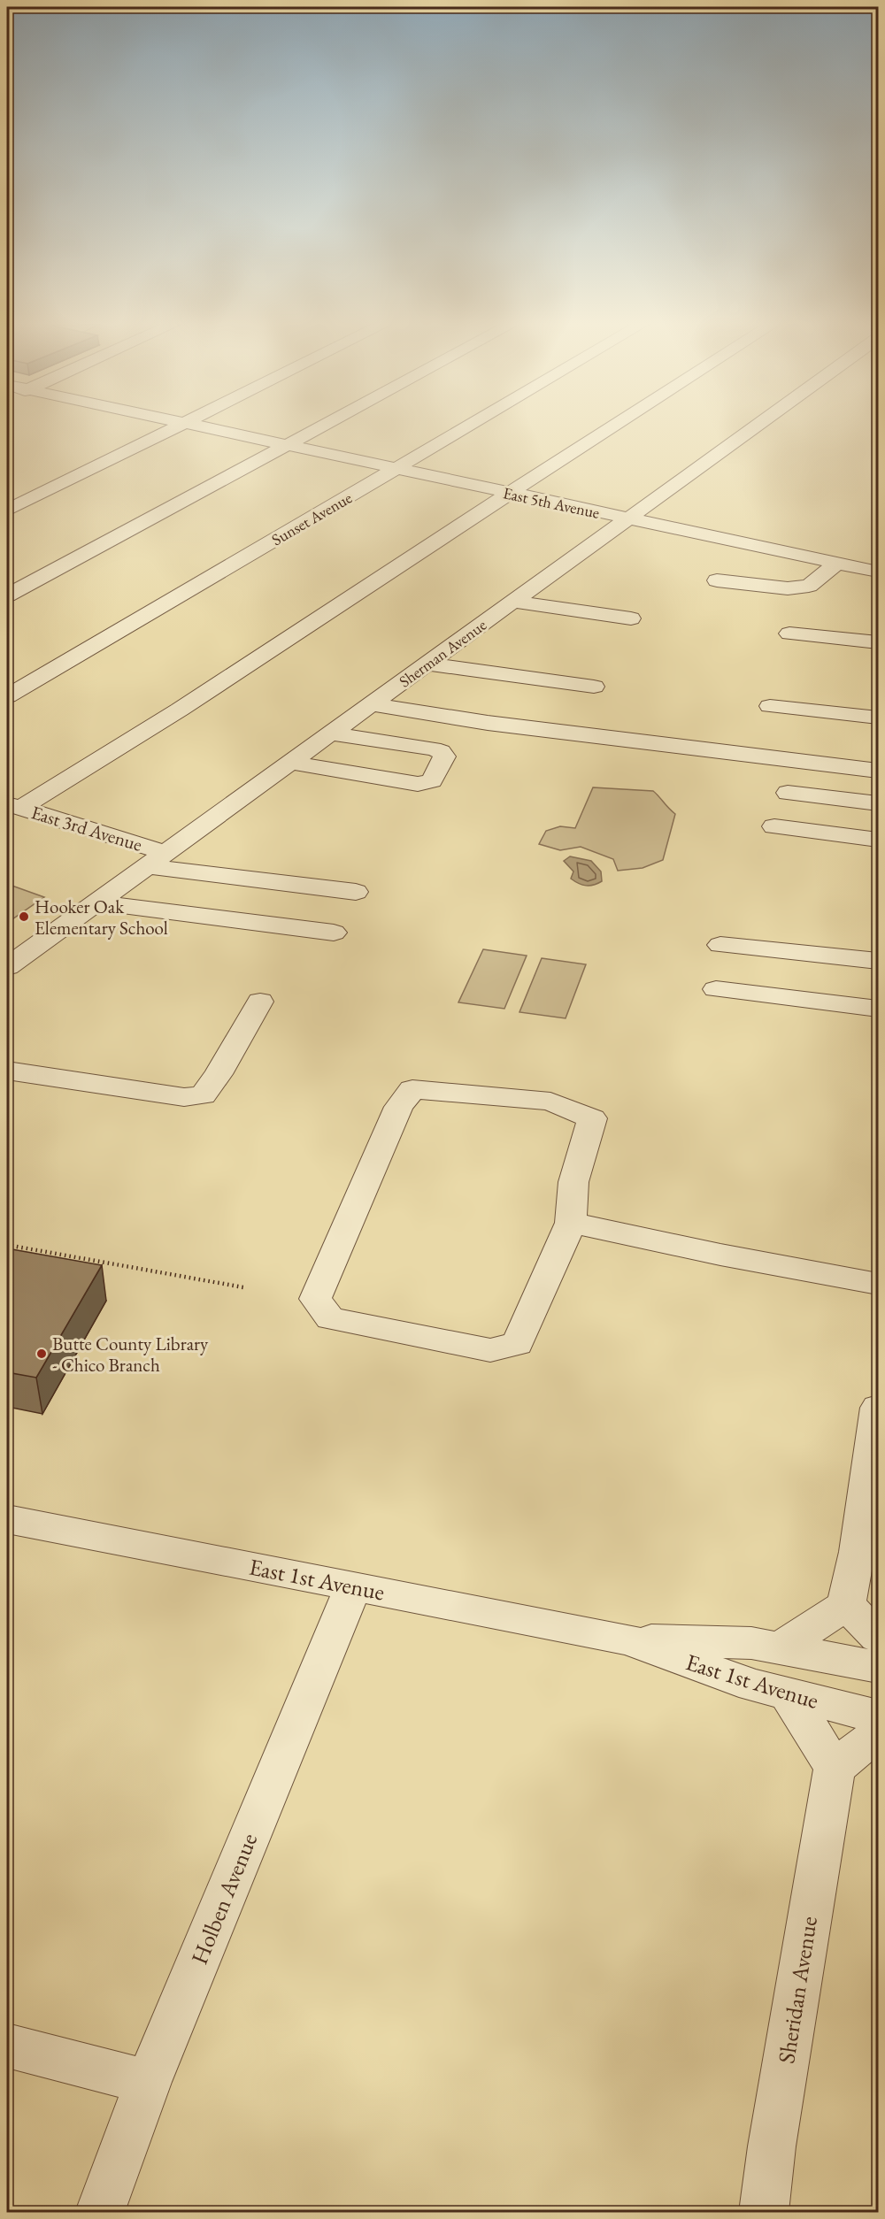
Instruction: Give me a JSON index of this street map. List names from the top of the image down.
{
  "streets": {
    "street": [
      "East 5th Avenue",
      "Sunset Avenue",
      "Sherman Avenue",
      "East 3rd Avenue",
      "East 1st Avenue",
      "Holben Avenue",
      "Sheridan Avenue"
    ]
  },
  "crossings": [
    ["East 5th Avenue", "Sunset Avenue"],
    ["East 5th Avenue", "Sherman Avenue"],
    ["Sherman Avenue", "East 3rd Avenue"],
    ["East 1st Avenue", "Holben Avenue"]
  ],
  "places": ["Hooker Oak Elementary School", "Butte County Library - Chico Branch"]
}
